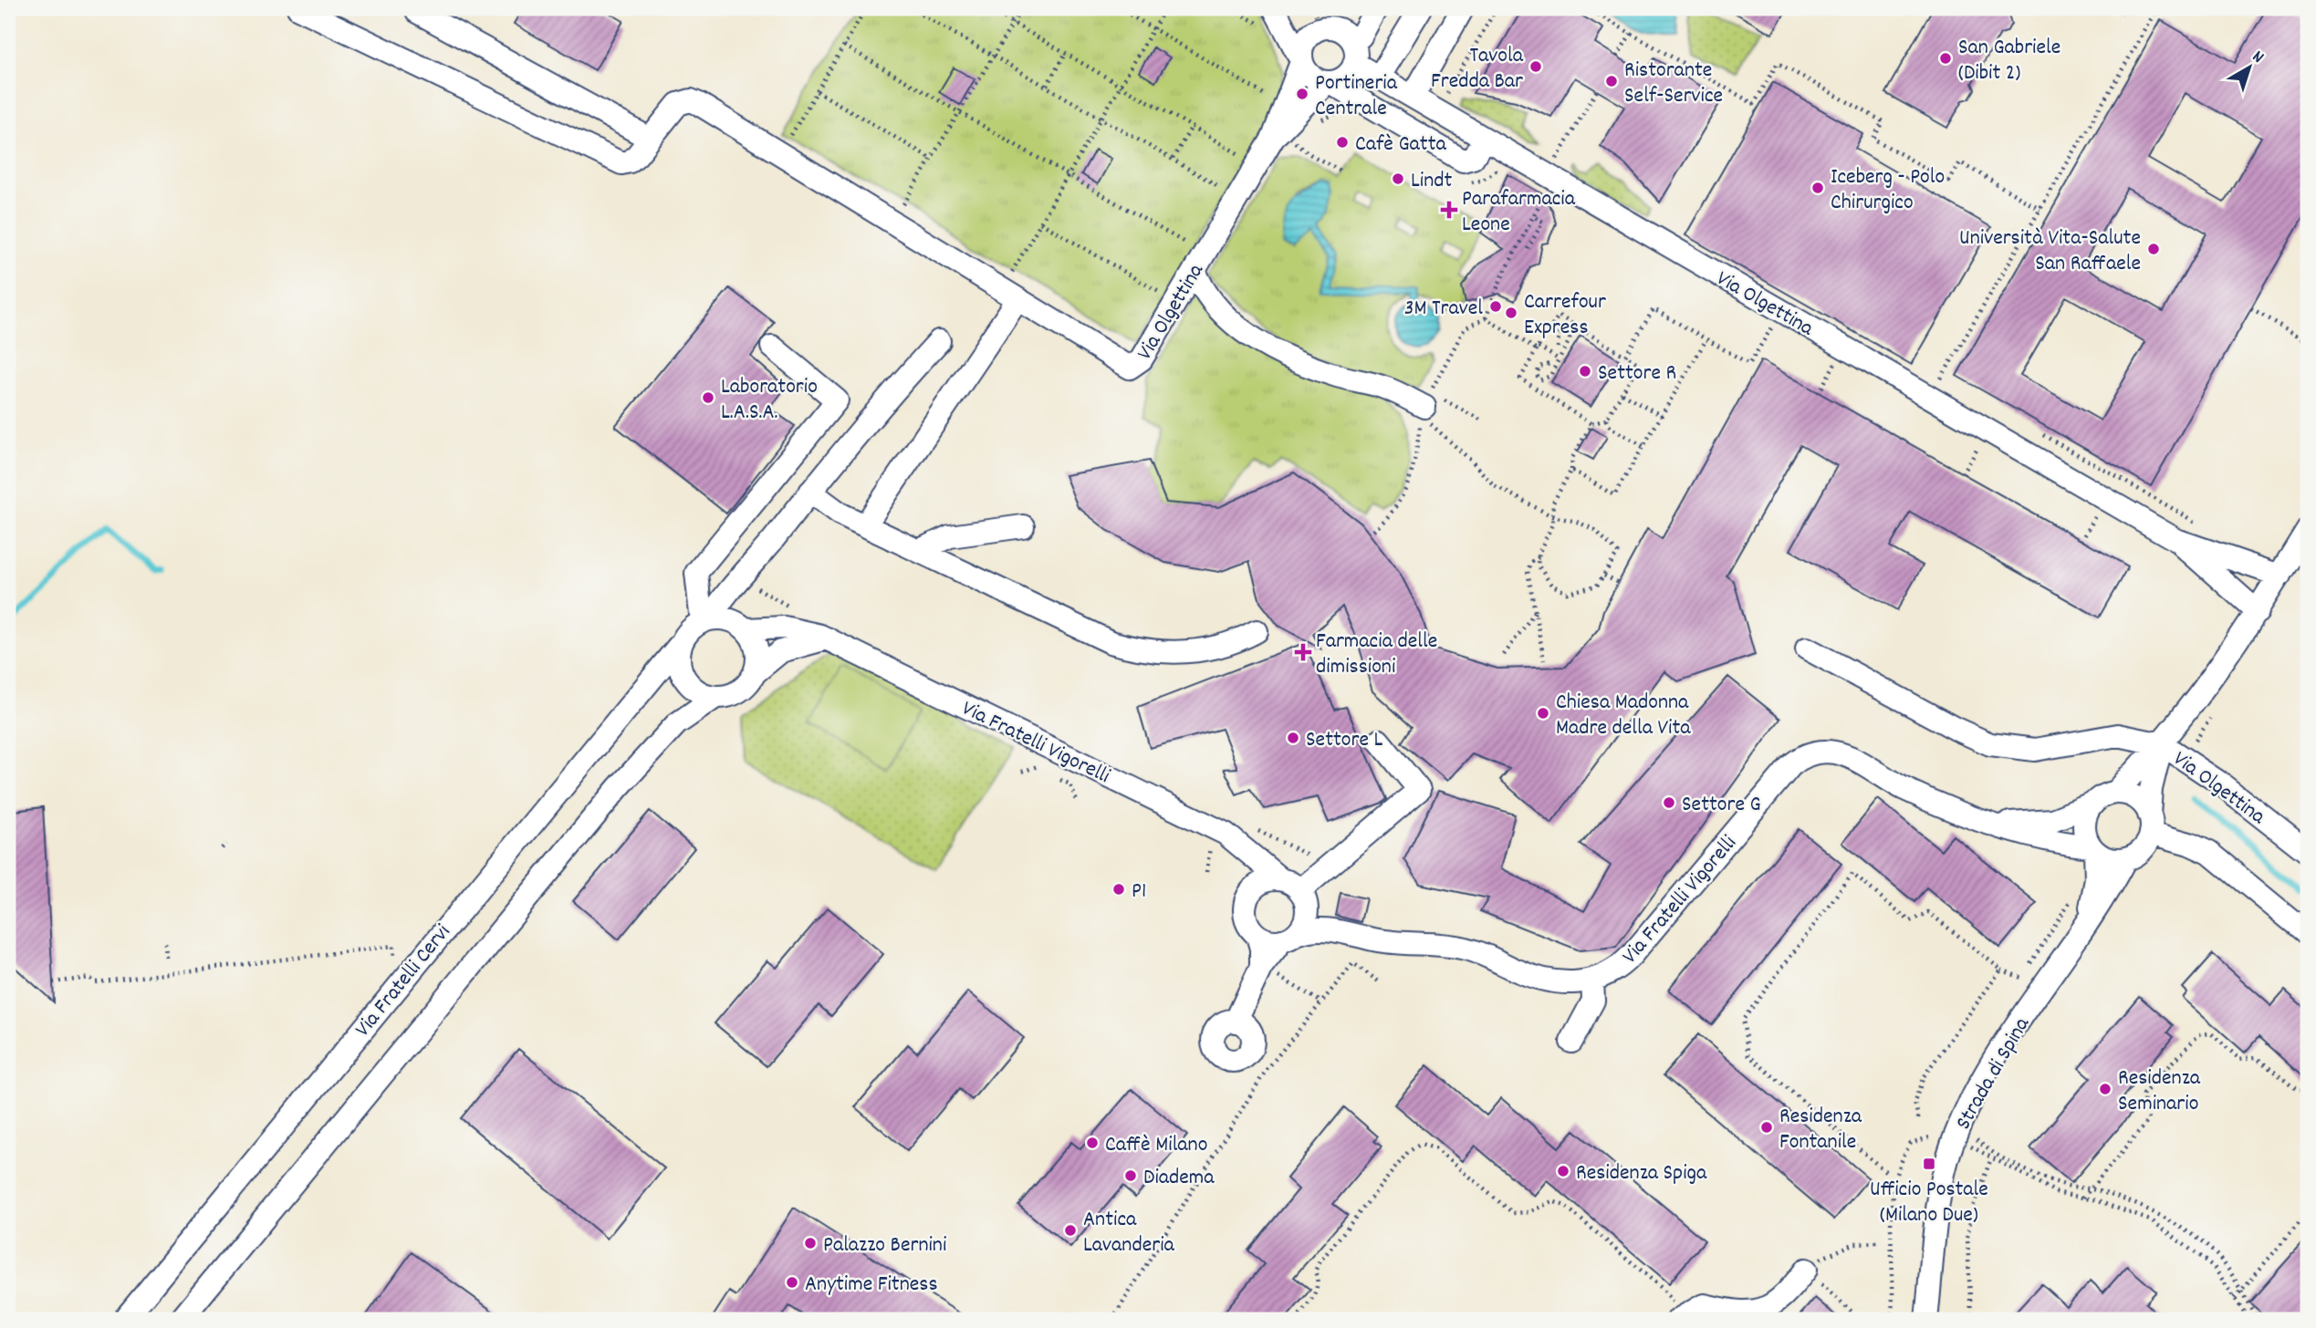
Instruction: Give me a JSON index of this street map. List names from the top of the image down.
{
  "streets": {
    "street": [
      "Via Olgettina",
      "Via Fratelli Vigorelli",
      "Via Fratelli Cervi",
      "Strada di Spina"
    ]
  },
  "crossings": [
    ["Via Olgettina", "Via Fratelli Vigorelli"],
    ["Via Olgettina", "Strada di Spina"],
    ["Via Fratelli Vigorelli", "Via Fratelli Cervi"],
    ["Via Fratelli Vigorelli", "Strada di Spina"]
  ],
  "places": {
    "other": [
      "San Gabriele (Dibit 2)",
      "Tavola Fredda Bar",
      "Ristorante Self-Service",
      "Portineria Centrale",
      "Cafè Gatta",
      "Lindt",
      "Iceberg - Polo Chirurgico",
      "Università Vita-Salute San Raffaele",
      "3M Travel",
      "Carrefour Express",
      "Settore R",
      "Laboratorio L.A.S.A.",
      "Chiesa Madonna Madre della Vita",
      "Settore L",
      "Settore G",
      "P1",
      "Residenza Seminario",
      "Residenza Fontanile",
      "Caffè Milano",
      "Residenza Spiga",
      "Diadema",
      "Antica Lavanderia",
      "Palazzo Bernini",
      "Anytime Fitness"
    ],
    "health": ["Parafarmacia Leone", "Farmacia delle dimissioni"],
    "transit": ["Ufficio Postale (Milano Due)"]
  },
  "north": "top right"
}
